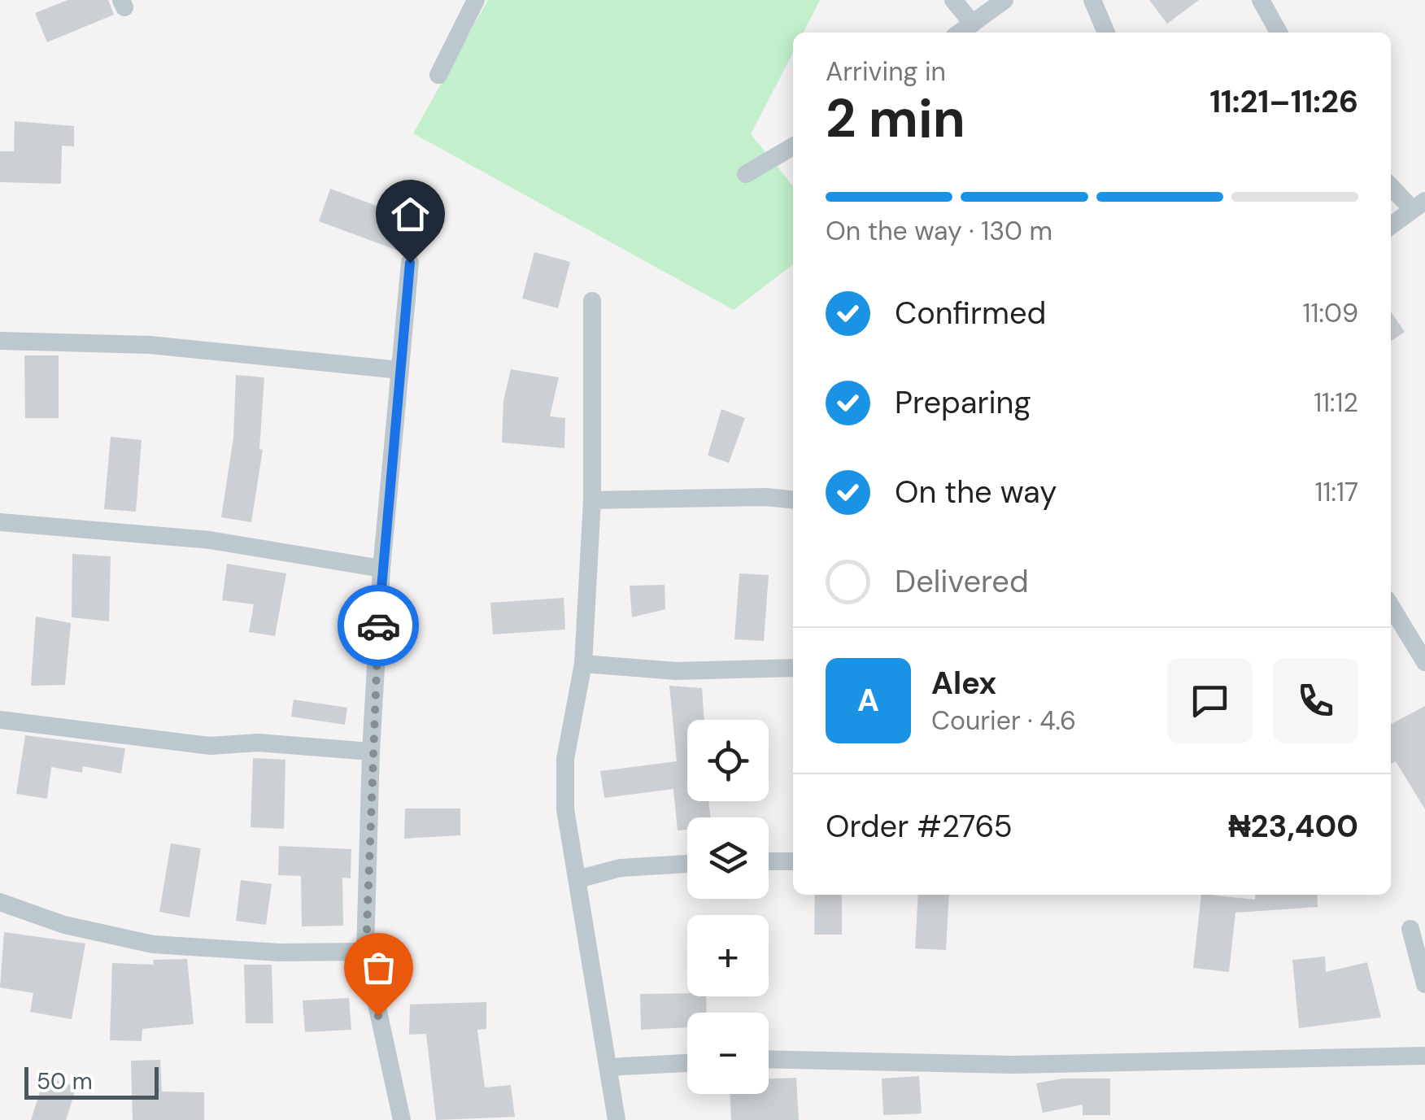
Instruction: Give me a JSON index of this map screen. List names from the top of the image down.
{
  "scale_bar": "50 m",
  "page": {
    "heading": ["2 min", "Arriving in", "11:21–11:26"],
    "panel": [
      "Alex",
      "Courier · 4.6",
      "Order #2765",
      "₦23,400"
    ],
    "bar": "On the way · 130 m",
    "list": [
      ["Confirmed", "11:09"],
      ["Preparing", "11:12"],
      ["On the way", "11:17"],
      "Delivered"
    ],
    "round": "A",
    "map_buttons": ["+", "−"],
    "scale": "50 m"
  }
}
